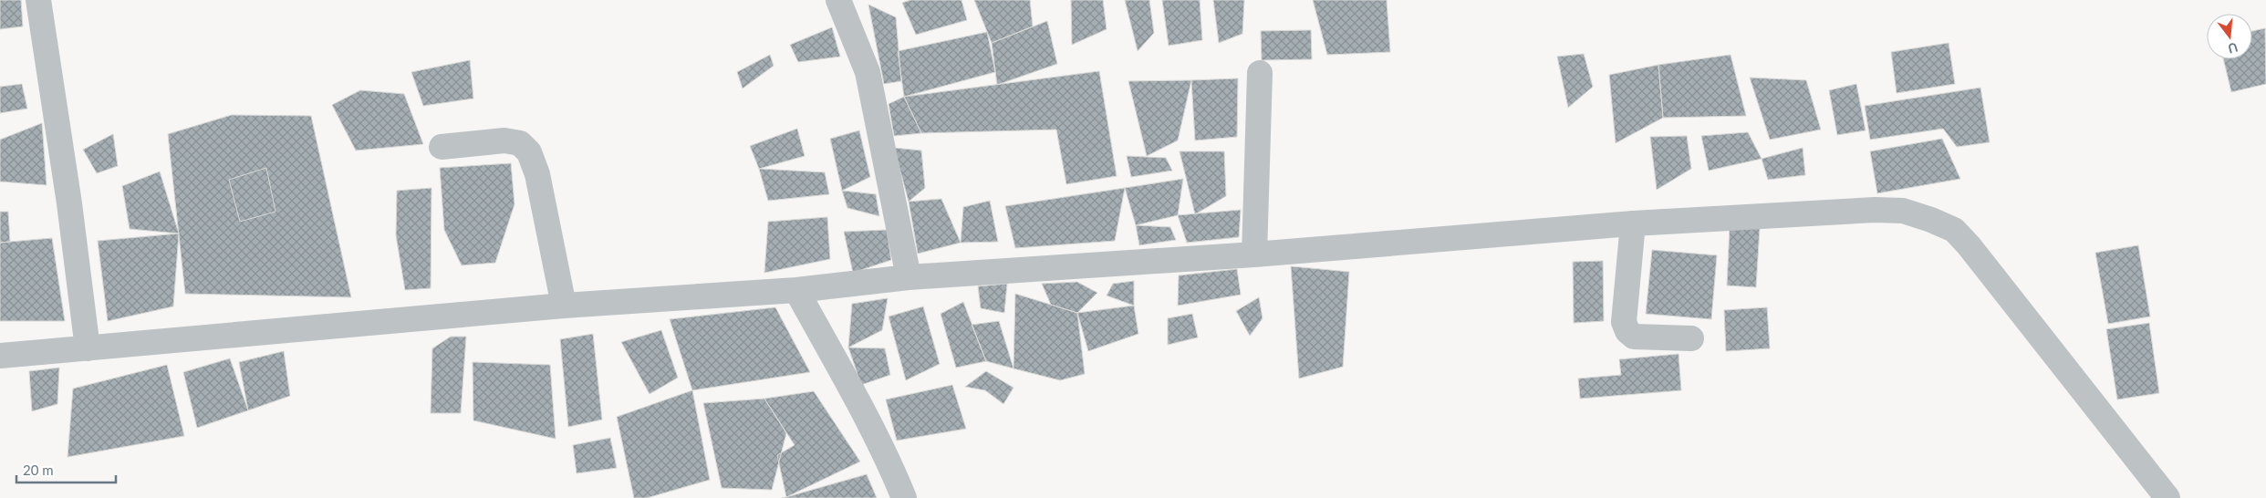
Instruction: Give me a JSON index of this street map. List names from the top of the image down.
{
  "scale_bar": "20 m",
  "north": "bottom"
}
